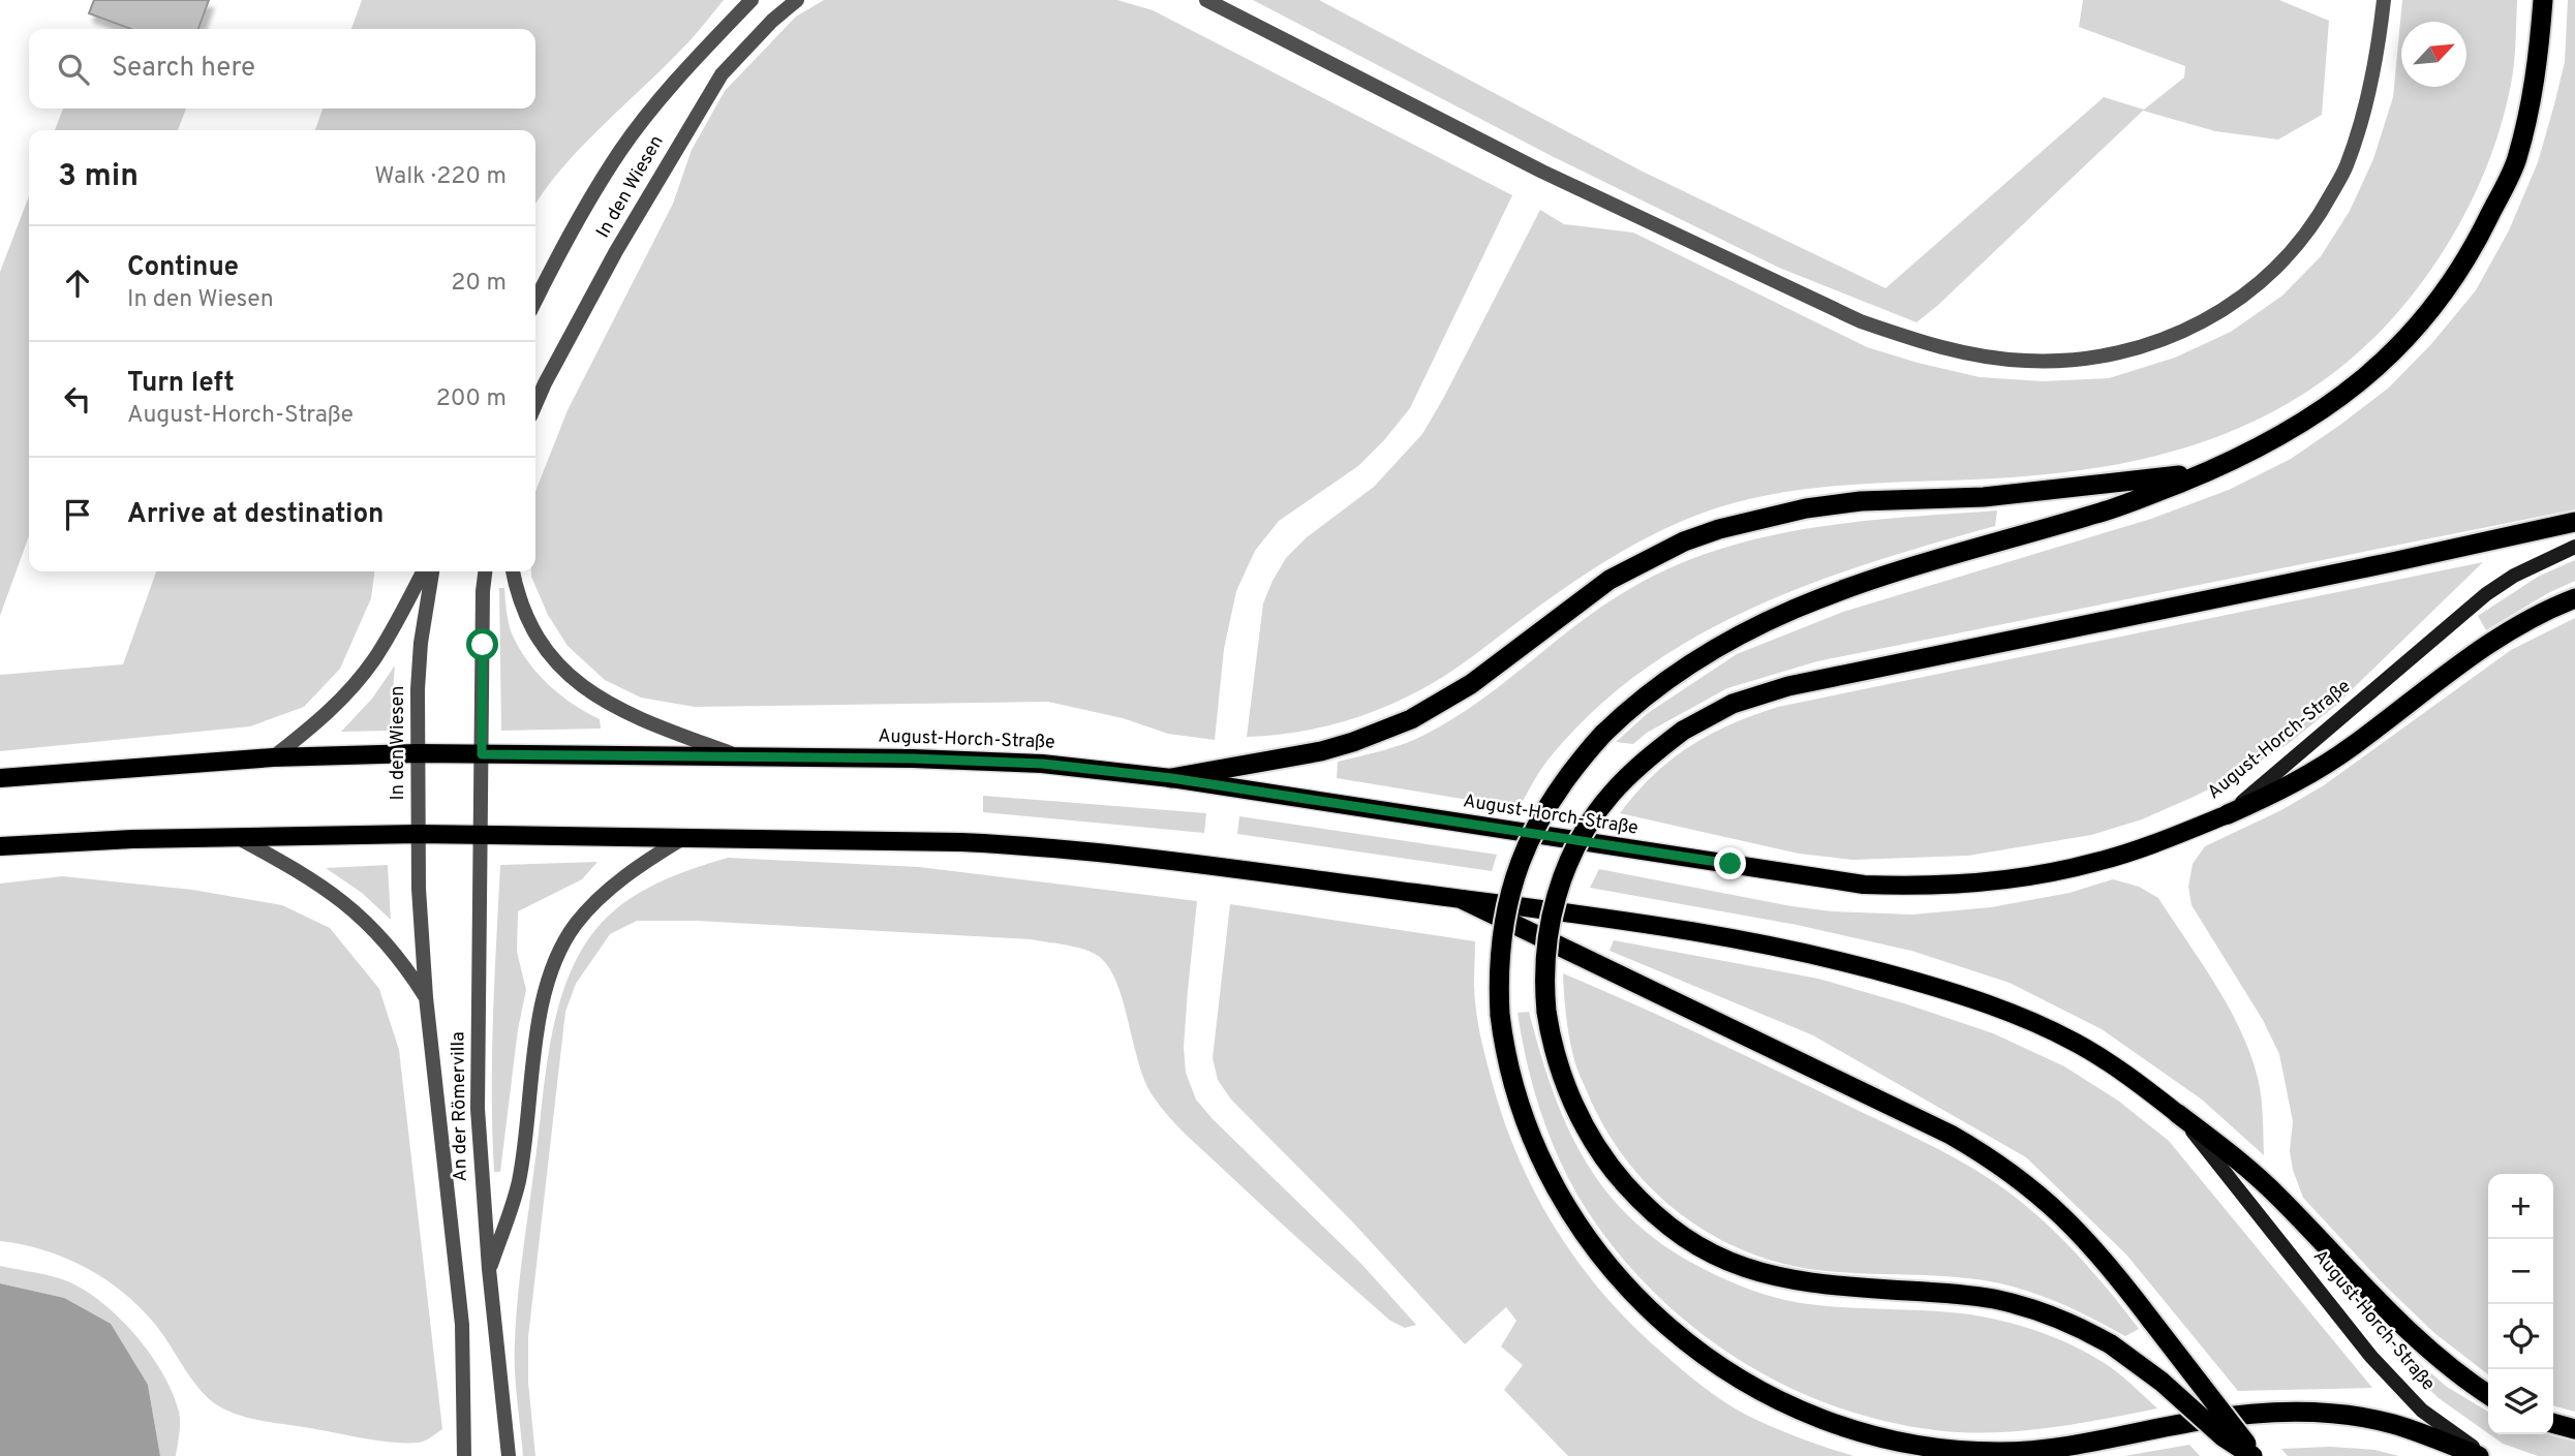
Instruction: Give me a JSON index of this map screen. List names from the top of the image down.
{
  "streets": {
    "main road": ["August-Horch-Straße"],
    "street": ["In den Wiesen", "An der Römervilla"]
  },
  "crossings": [
    ["In den Wiesen", "August-Horch-Straße"],
    ["In den Wiesen", "An der Römervilla"],
    ["August-Horch-Straße", "An der Römervilla"]
  ],
  "north": "top right",
  "page": {
    "search": "Search here",
    "heading": ["3 min", "Walk · 220 m"],
    "list": [
      ["Continue", "In den Wiesen", "20 m"],
      ["Turn left", "August-Horch-Straße", "200 m"],
      "Arrive at destination"
    ],
    "map_buttons": ["+", "−"]
  }
}
